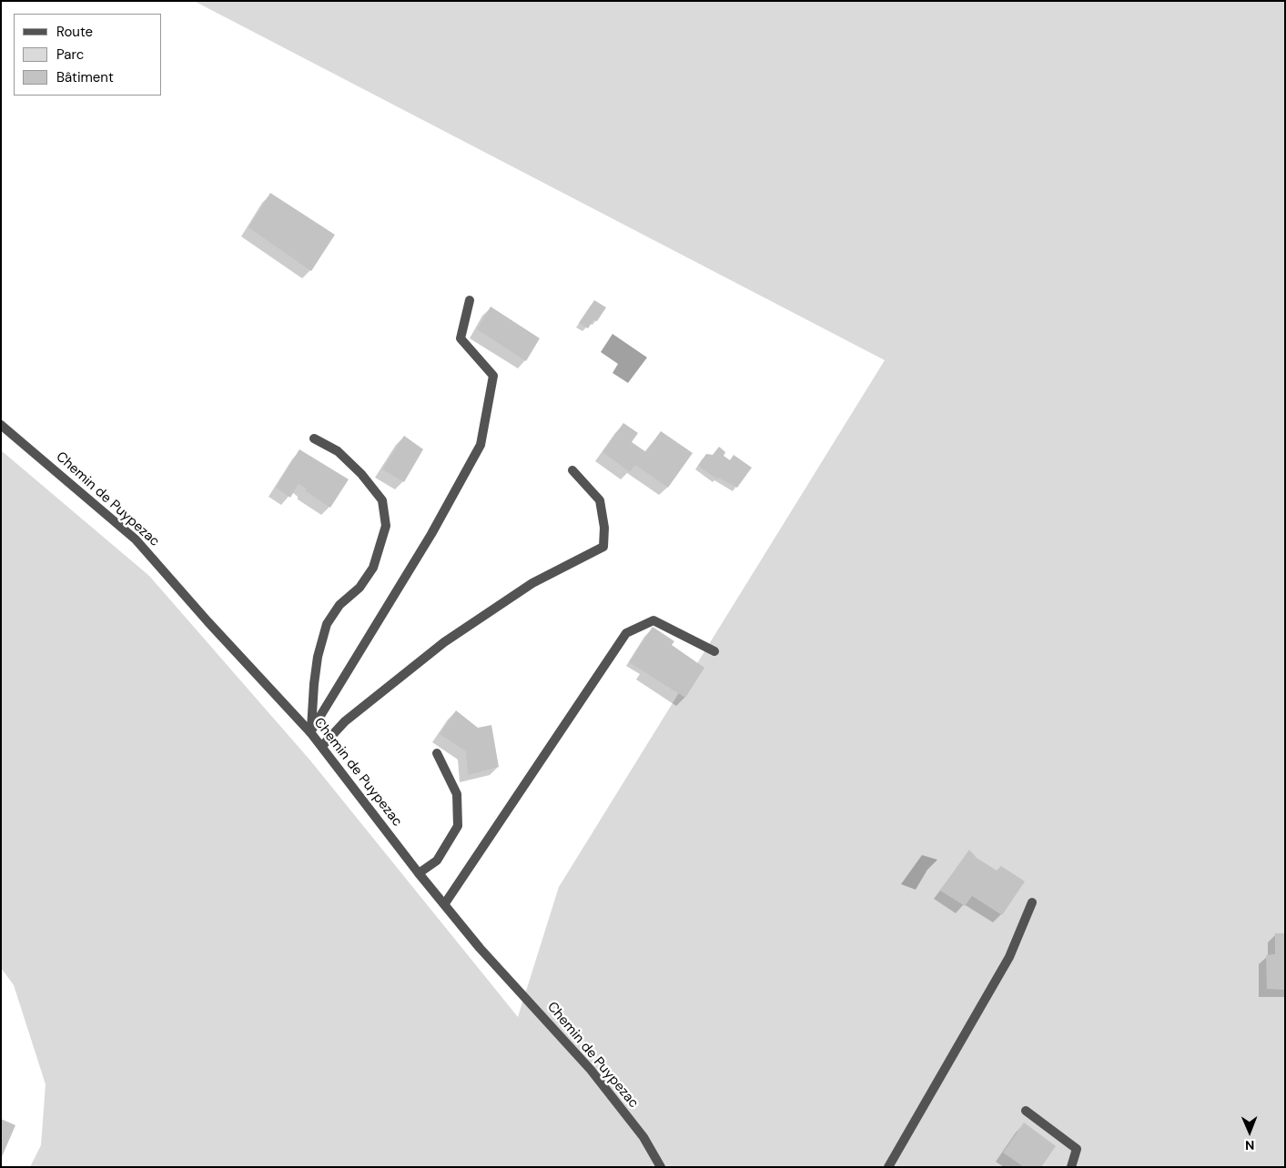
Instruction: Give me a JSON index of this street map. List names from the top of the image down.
{
  "streets": {
    "street": ["Chemin de Puypezac"]
  },
  "legend": ["Route", "Parc", "Bâtiment"],
  "north": "bottom"
}
